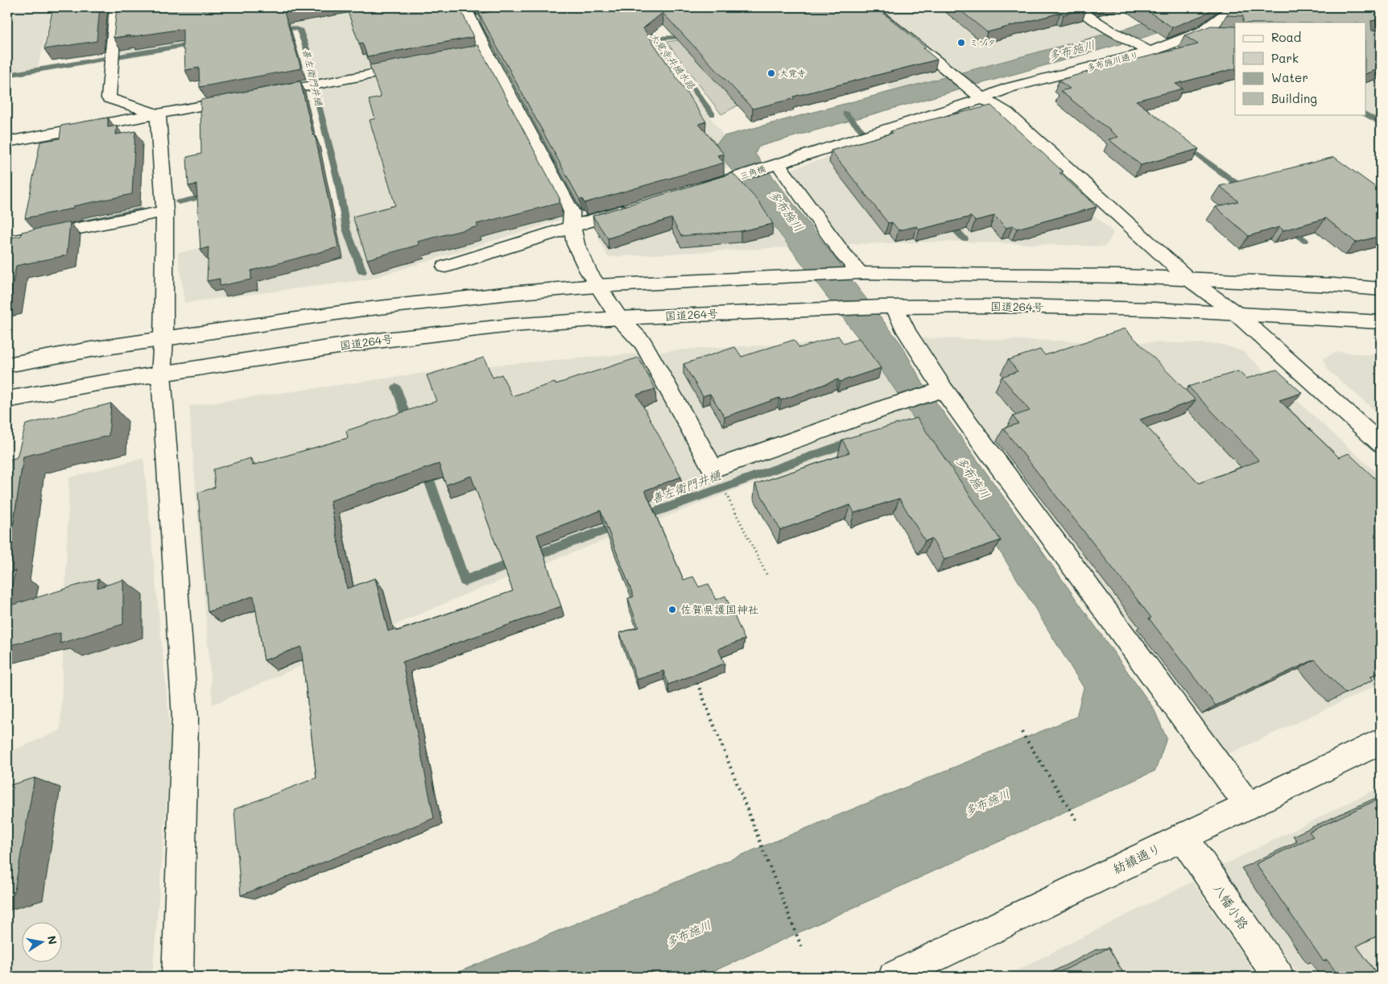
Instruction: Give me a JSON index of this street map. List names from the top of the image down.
{
  "streets": {
    "main road": [
      "多布施川通り",
      "三角橋",
      "国道264号",
      "紡績通り",
      "八幡小路"
    ]
  },
  "crossings": [
    ["多布施川通り", "三角橋"],
    ["紡績通り", "八幡小路"]
  ],
  "water": ["多布施川", "大覚寺井樋水路", "善左衛門井樋"],
  "places": ["ミゾタ", "大覚寺", "佐賀県護国神社"],
  "legend": [
    "Road",
    "Park",
    "Water",
    "Building"
  ],
  "north": "right"
}
